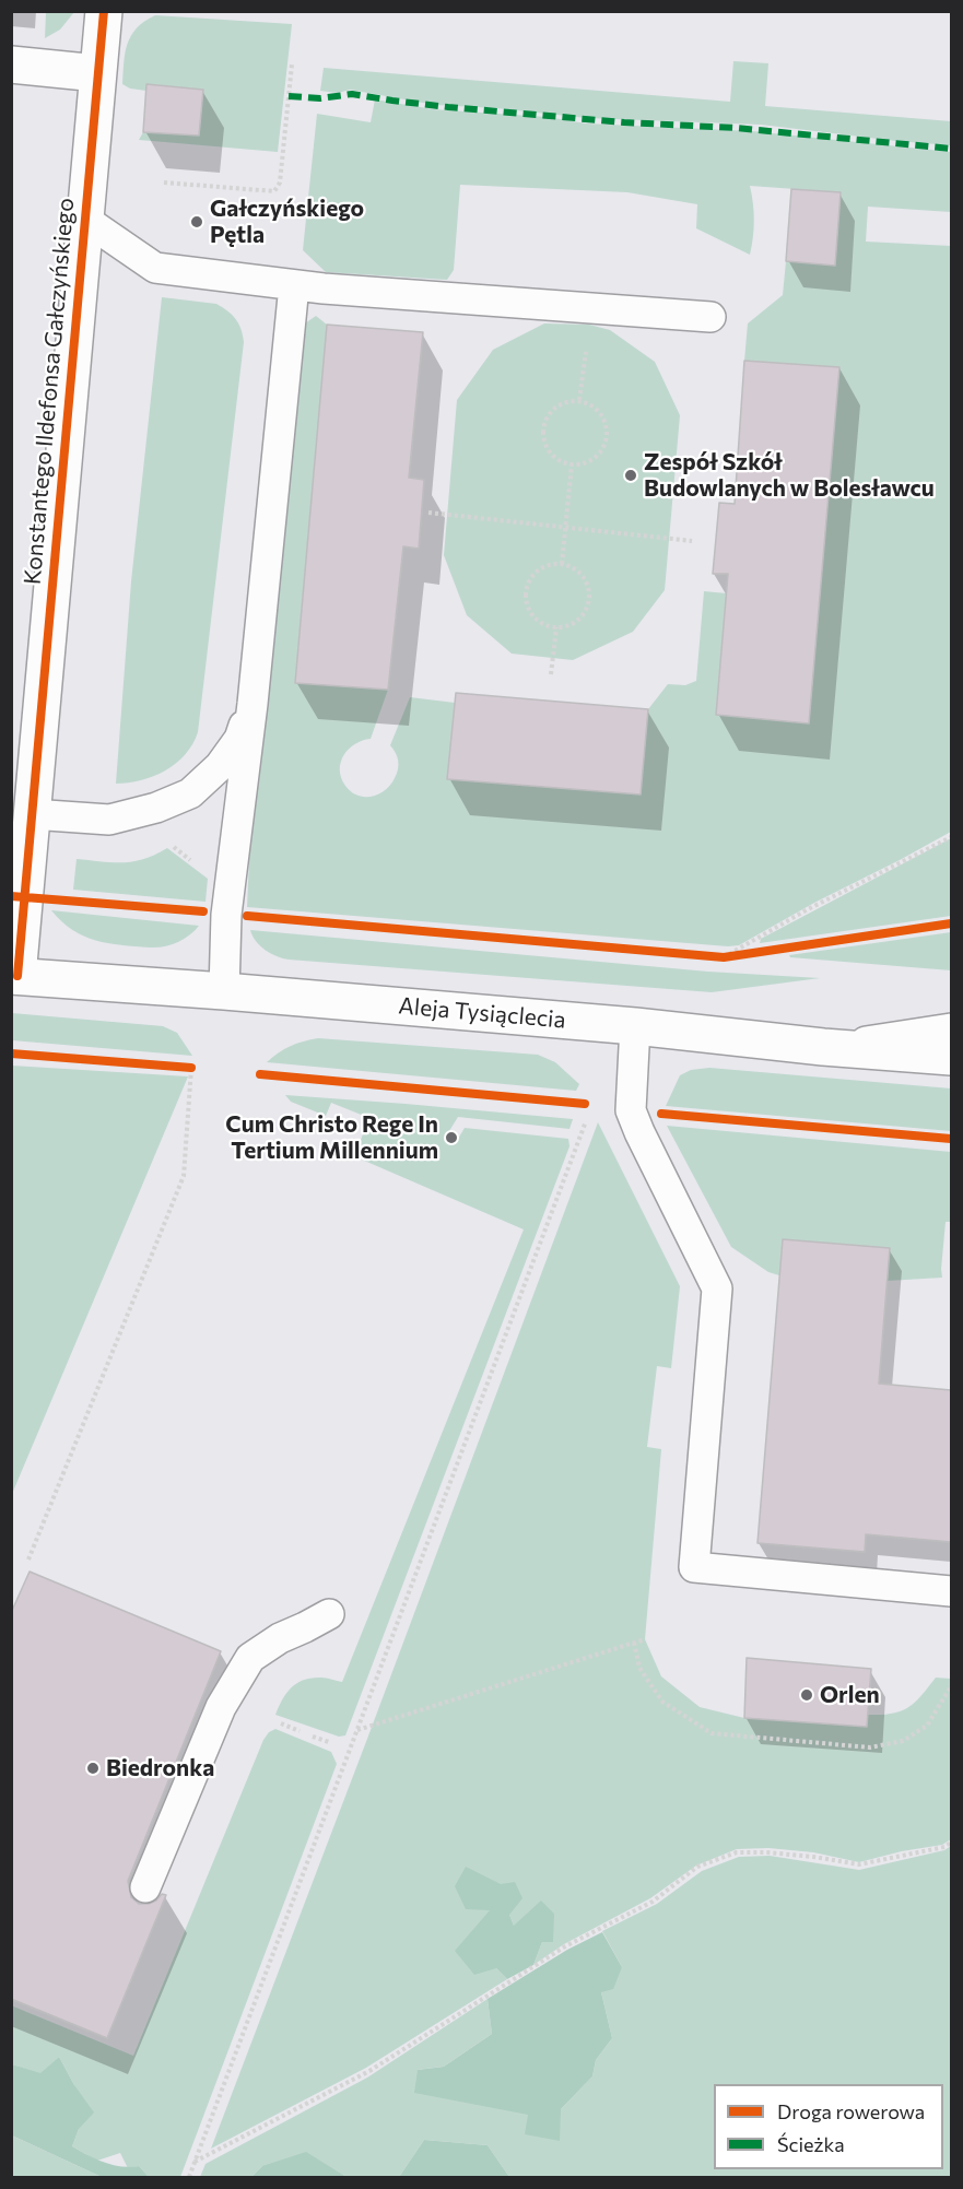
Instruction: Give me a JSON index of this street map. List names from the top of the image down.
{
  "streets": {
    "street": ["Konstantego Ildefonsa Gałczyńskiego", "Aleja Tysiąclecia"]
  },
  "crossings": [
    ["Konstantego Ildefonsa Gałczyńskiego", "Aleja Tysiąclecia"]
  ],
  "places": [
    "Gałczyńskiego Pętla",
    "Zespół Szkół Budowlanych w Bolesławcu",
    "Cum Christo Rege In Tertium Millennium",
    "Orlen",
    "Biedronka"
  ],
  "legend": ["Droga rowerowa", "Ścieżka"]
}
